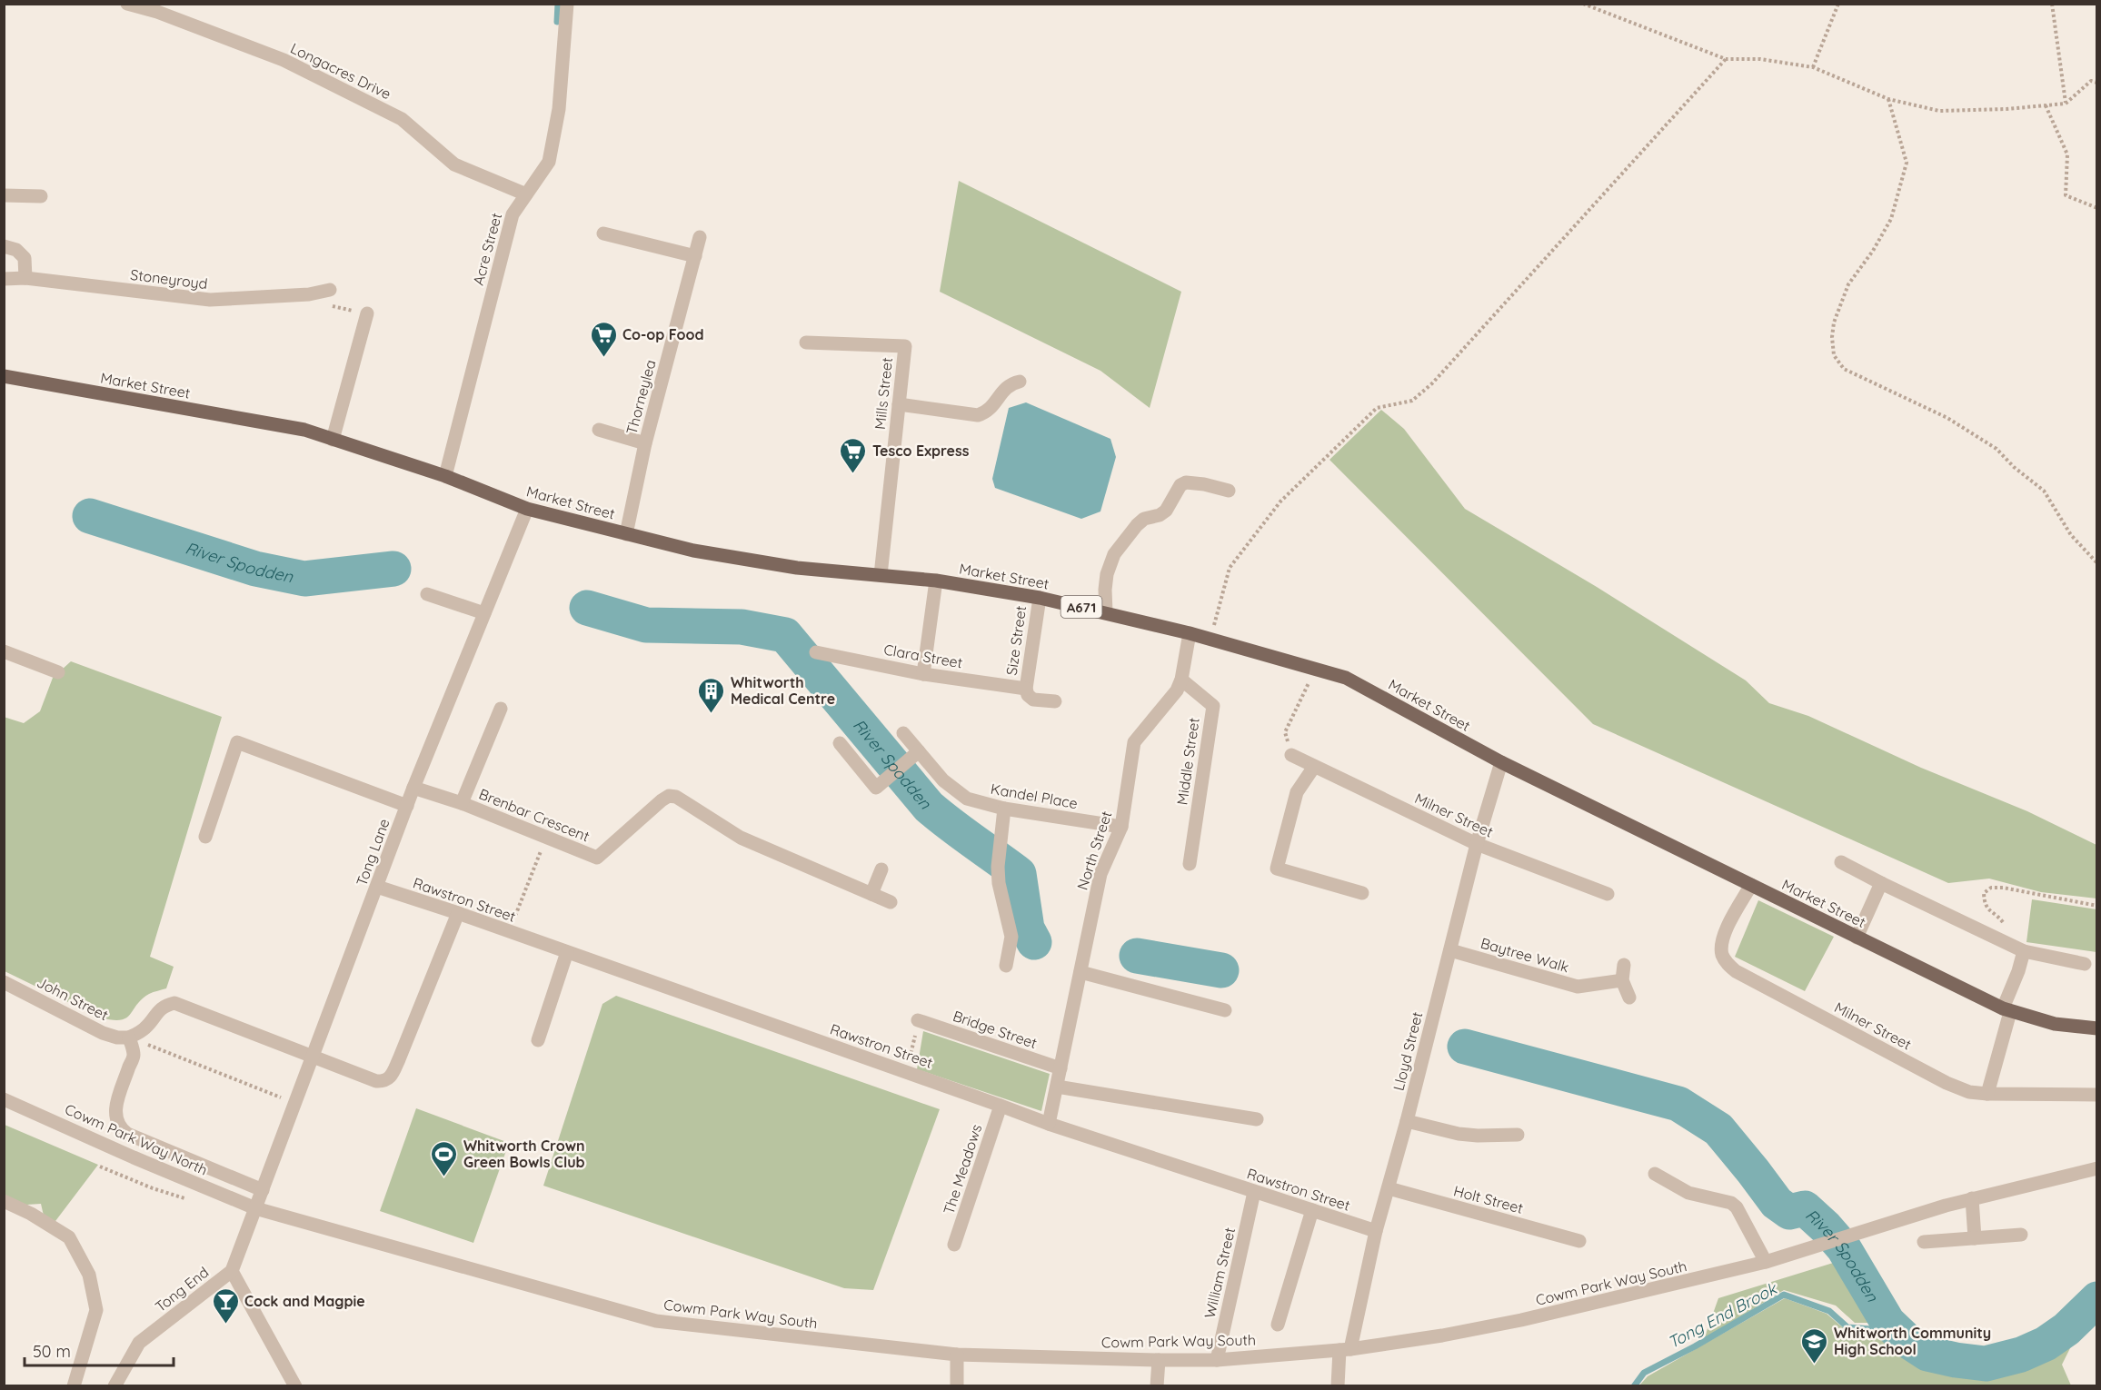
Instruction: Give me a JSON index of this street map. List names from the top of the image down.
{
  "streets": {
    "main road": ["Market Street", "A671"],
    "street": [
      "Longacres Drive",
      "Acre Street",
      "Stoneyroyd",
      "Mills Street",
      "Thorneylea",
      "Size Street",
      "Clara Street",
      "Middle Street",
      "Kandel Place",
      "Brenbar Crescent",
      "Milner Street",
      "North Street",
      "Tong Lane",
      "Rawstron Street",
      "Baytree Walk",
      "John Street",
      "Bridge Street",
      "Lloyd Street",
      "Cowm Park Way North",
      "The Meadows",
      "Holt Street",
      "William Street",
      "Cowm Park Way South",
      "Tong End"
    ]
  },
  "crossings": [
    ["Longacres Drive", "Acre Street"],
    ["Acre Street", "Market Street"],
    ["Market Street", "Mills Street"],
    ["Market Street", "Thorneylea"],
    ["Market Street", "Size Street"],
    ["Market Street", "Milner Street"],
    ["Market Street", "North Street"],
    ["Market Street", "Tong Lane"],
    ["Market Street", "Lloyd Street"],
    ["Size Street", "Clara Street"],
    ["Middle Street", "North Street"],
    ["Kandel Place", "North Street"],
    ["Brenbar Crescent", "Tong Lane"],
    ["Milner Street", "Lloyd Street"],
    ["North Street", "Rawstron Street"],
    ["North Street", "Bridge Street"],
    ["Tong Lane", "Rawstron Street"],
    ["Tong Lane", "Cowm Park Way North"],
    ["Tong Lane", "Cowm Park Way South"],
    ["Tong Lane", "Tong End"],
    ["Rawstron Street", "Lloyd Street"],
    ["Rawstron Street", "The Meadows"],
    ["Rawstron Street", "William Street"],
    ["Baytree Walk", "Lloyd Street"],
    ["Lloyd Street", "Holt Street"],
    ["Lloyd Street", "Cowm Park Way South"],
    ["Cowm Park Way North", "Cowm Park Way South"],
    ["Cowm Park Way North", "Tong End"],
    ["William Street", "Cowm Park Way South"],
    ["Cowm Park Way South", "Tong End"]
  ],
  "water": ["River Spodden", "Tong End Brook"],
  "places": {
    "supermarket": ["Co-op Food", "Tesco Express"],
    "building": ["Whitworth Medical Centre"],
    "sports": ["Whitworth Crown Green Bowls Club"],
    "bar": ["Cock and Magpie"],
    "school or university": ["Whitworth Community High School"]
  },
  "scale_bar": "50 m"
}
